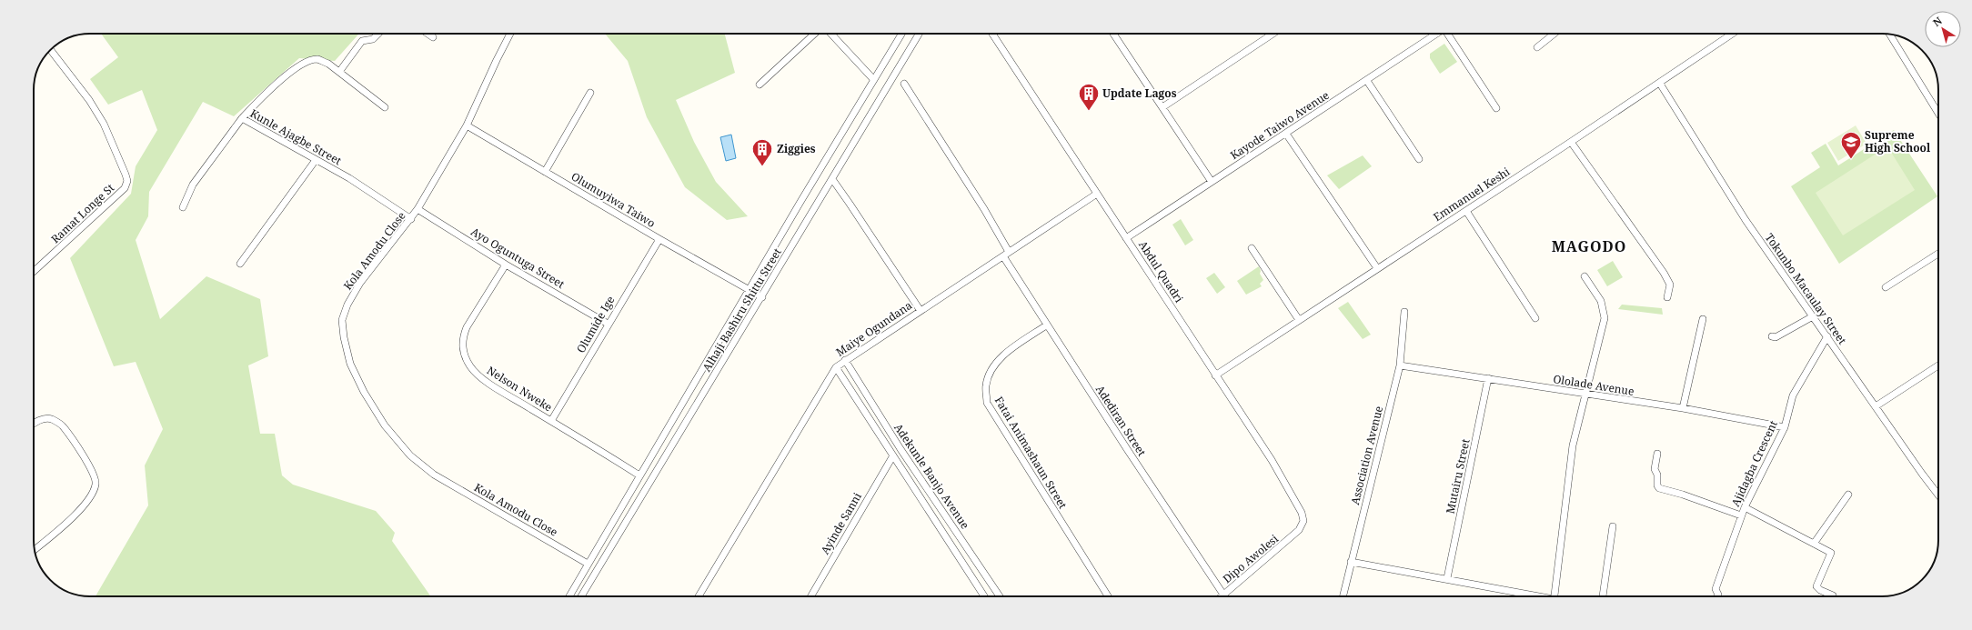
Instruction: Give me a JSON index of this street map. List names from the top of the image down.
{
  "streets": {
    "street": [
      "Kayode Taiwo Avenue",
      "Kunle Ajagbe Street",
      "Emmanuel Keshi",
      "Olumuyiwa Taiwo",
      "Ramat Longe St",
      "Kola Amodu Close",
      "Ayo Oguntuga Street",
      "Abdul Quadri",
      "Tokunbo Macaulay Street",
      "Alhaji Bashiru Shittu Street",
      "Olumide Ige",
      "Maiye Ogundana",
      "Ololade Avenue",
      "Nelson Nweke",
      "Adediran Street",
      "Fatai Animashaun Street",
      "Association Avenue",
      "Ajidagba Crescent",
      "Adekunle Banjo Avenue",
      "Mutairu Street",
      "Ayinde Sanni",
      "Dipo Awolesi"
    ]
  },
  "crossings": [
    ["Kayode Taiwo Avenue", "Abdul Quadri"],
    ["Kunle Ajagbe Street", "Kola Amodu Close"],
    ["Emmanuel Keshi", "Abdul Quadri"],
    ["Emmanuel Keshi", "Tokunbo Macaulay Street"],
    ["Olumuyiwa Taiwo", "Kola Amodu Close"],
    ["Olumuyiwa Taiwo", "Alhaji Bashiru Shittu Street"],
    ["Olumuyiwa Taiwo", "Olumide Ige"],
    ["Kola Amodu Close", "Ayo Oguntuga Street"],
    ["Kola Amodu Close", "Alhaji Bashiru Shittu Street"],
    ["Ayo Oguntuga Street", "Olumide Ige"],
    ["Ayo Oguntuga Street", "Nelson Nweke"],
    ["Abdul Quadri", "Maiye Ogundana"],
    ["Abdul Quadri", "Dipo Awolesi"],
    ["Tokunbo Macaulay Street", "Ajidagba Crescent"],
    ["Alhaji Bashiru Shittu Street", "Nelson Nweke"],
    ["Olumide Ige", "Nelson Nweke"],
    ["Maiye Ogundana", "Adediran Street"],
    ["Maiye Ogundana", "Adekunle Banjo Avenue"],
    ["Ololade Avenue", "Association Avenue"],
    ["Ololade Avenue", "Ajidagba Crescent"],
    ["Ololade Avenue", "Mutairu Street"],
    ["Adediran Street", "Fatai Animashaun Street"],
    ["Adediran Street", "Dipo Awolesi"],
    ["Adekunle Banjo Avenue", "Ayinde Sanni"]
  ],
  "districts": ["MAGODO"],
  "places": {
    "building": ["Update Lagos", "Ziggies"],
    "school or university": ["Supreme High School"]
  },
  "north": "top left"
}
